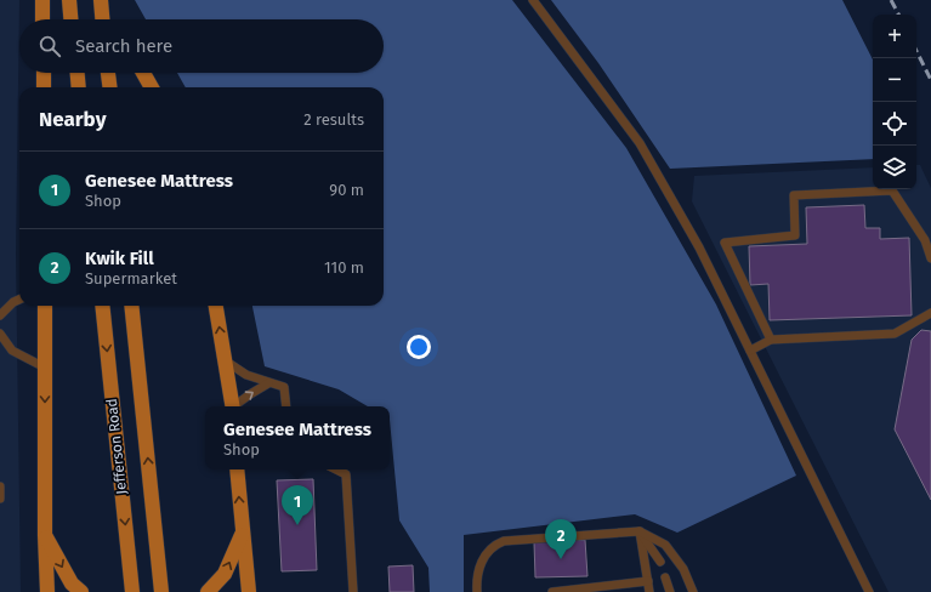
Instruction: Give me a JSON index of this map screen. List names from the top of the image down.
{
  "streets": {
    "main road": ["Jefferson Road"]
  },
  "page": {
    "map_buttons": ["+", "−"],
    "search": "Search here",
    "heading": ["Nearby", "2 results"],
    "list": [
      {
        "mark": "1",
        "name": "Genesee Mattress",
        "note": "Shop",
        "value": "90 m"
      },
      {
        "mark": "2",
        "name": "Kwik Fill",
        "note": "Supermarket",
        "value": "110 m"
      }
    ],
    "popup": ["Genesee Mattress", "Shop"],
    "pins": ["1", "2"]
  }
}
